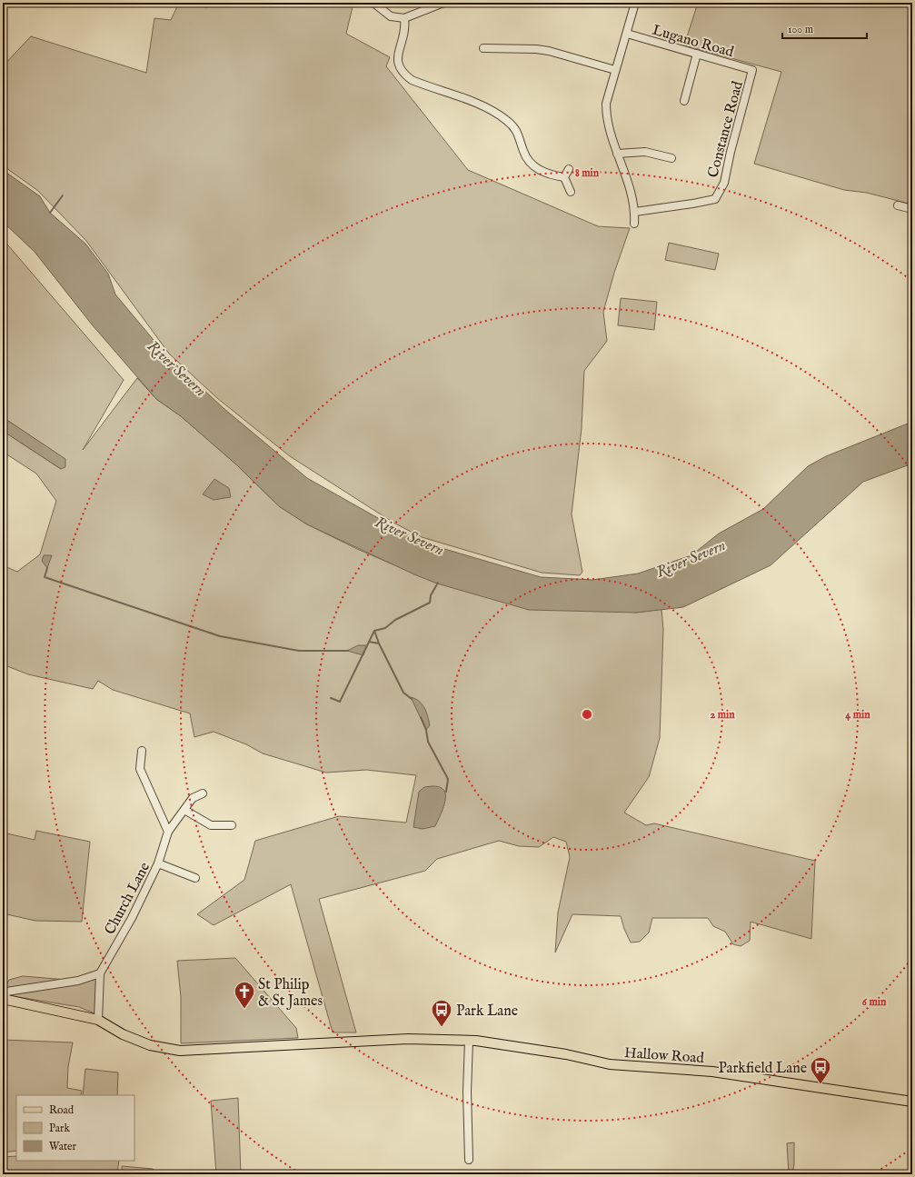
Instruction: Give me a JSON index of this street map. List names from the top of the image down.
{
  "streets": {
    "main road": ["Hallow Road"],
    "street": ["Lugano Road", "Constance Road", "Church Lane"]
  },
  "crossings": [
    ["Lugano Road", "Constance Road"],
    ["Church Lane", "Hallow Road"]
  ],
  "water": ["River Severn"],
  "places": {
    "church": ["St Philip & St James"],
    "bus stop": ["Park Lane", "Parkfield Lane"]
  },
  "legend": ["Road", "Park", "Water"],
  "scale_bar": "100 m",
  "rings": [
    "8 min",
    "2 min",
    "4 min",
    "6 min"
  ]
}
